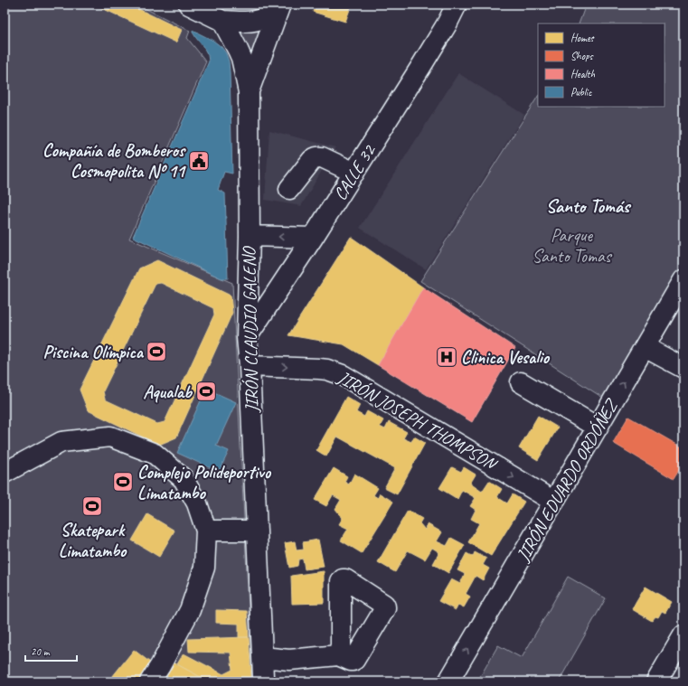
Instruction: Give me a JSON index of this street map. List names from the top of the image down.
{
  "streets": {
    "street": [
      "CALLE 32",
      "JIRÓN CLAUDIO GALENO",
      "JIRÓN JOSEPH THOMPSON",
      "JIRÓN EDUARDO ORDÓÑEZ"
    ]
  },
  "crossings": [
    ["CALLE 32", "JIRÓN CLAUDIO GALENO"],
    ["JIRÓN CLAUDIO GALENO", "JIRÓN JOSEPH THOMPSON"],
    ["JIRÓN JOSEPH THOMPSON", "JIRÓN EDUARDO ORDÓÑEZ"]
  ],
  "one_way": ["JIRÓN EDUARDO ORDÓÑEZ"],
  "districts": ["Santo Tomás"],
  "parks": ["Parque Santo Tomas"],
  "places": {
    "public building": ["Compañía de Bomberos Cosmopolita Nº 11"],
    "sports": [
      "Piscina Olímpica",
      "Aqualab",
      "Complejo Polideportivo Limatambo",
      "Skatepark Limatambo"
    ],
    "hospital": ["Clinica Vesalio"]
  },
  "legend": [
    "Homes",
    "Shops",
    "Health",
    "Public"
  ],
  "scale_bar": "20 m"
}
